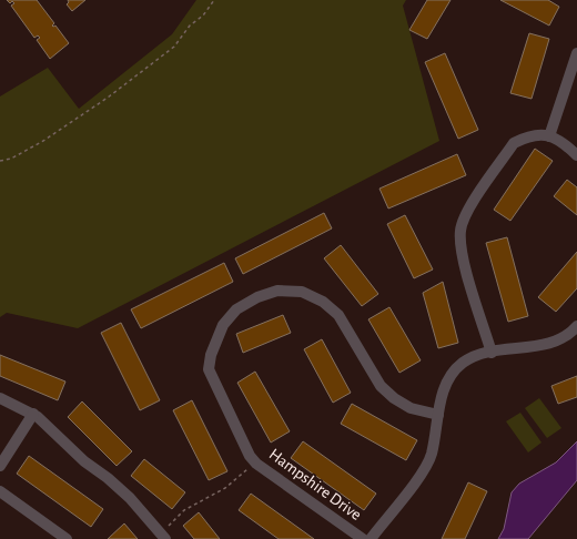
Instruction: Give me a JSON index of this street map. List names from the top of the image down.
{
  "streets": {
    "street": ["Hampshire Drive"]
  }
}
